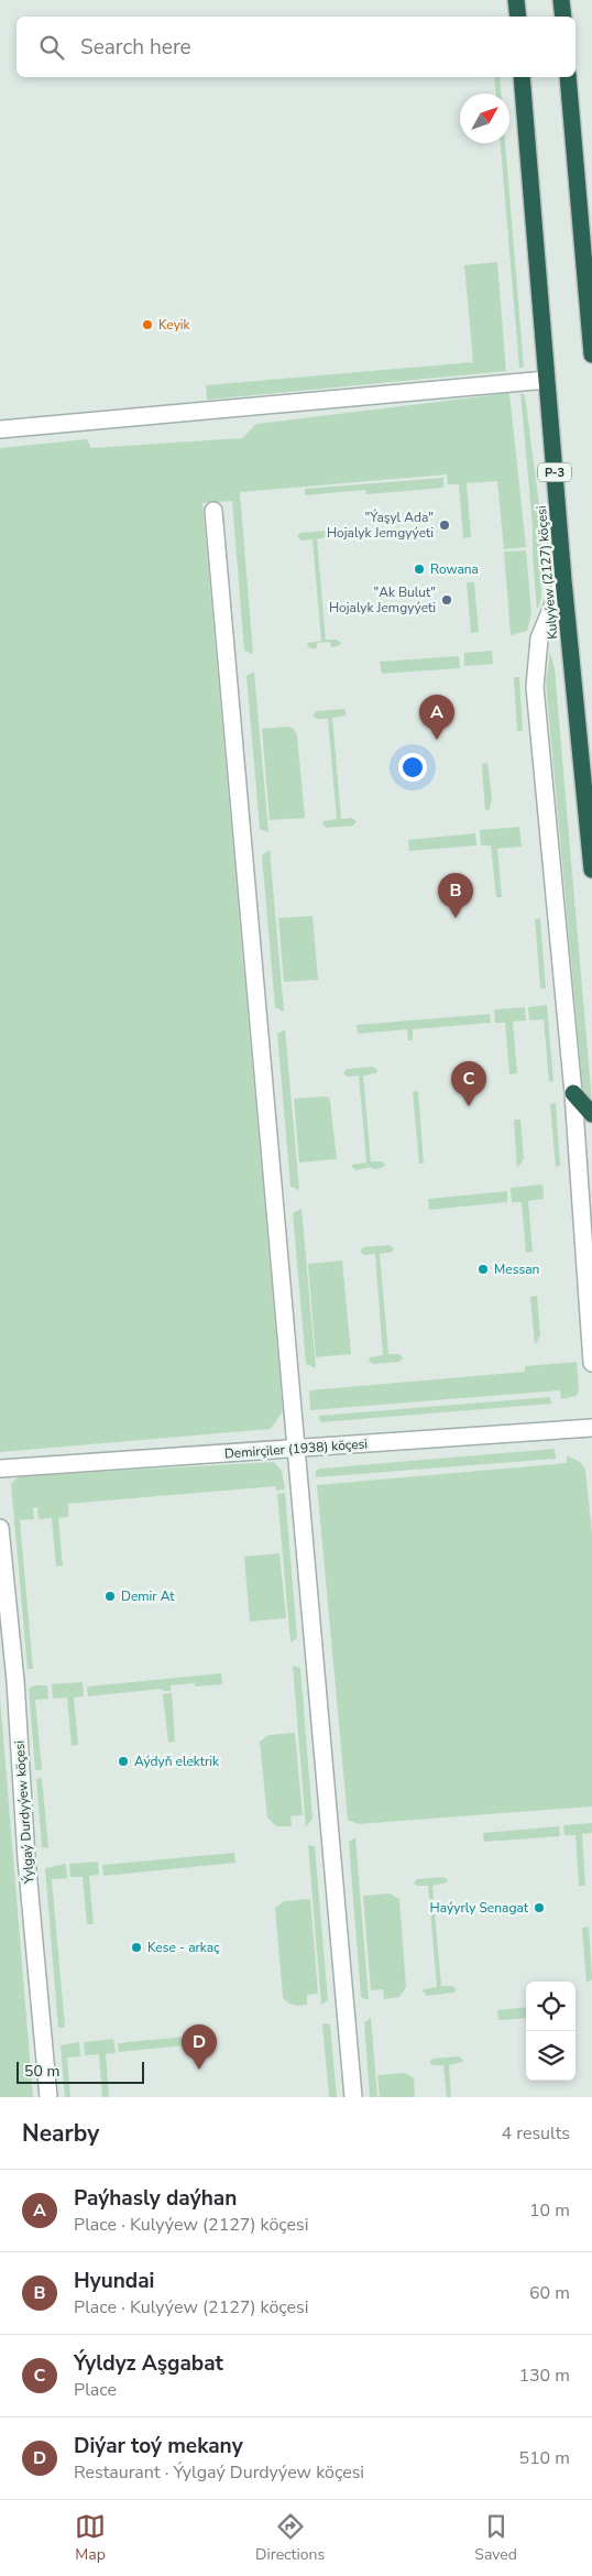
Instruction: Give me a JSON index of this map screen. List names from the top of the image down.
{
  "streets": {
    "highway": ["P-3", "Kulyýew (2127) köçesi"],
    "street": ["Demirçiler (1938) köçesi", "Ýylgaý Durdyýew köçesi"]
  },
  "places": [
    "Keyik",
    "\"Ýaşyl Ada\" Hojalyk Jemgyýeti",
    "Rowana",
    "\"Ak Bulut\" Hojalyk Jemgyýeti",
    "Messan",
    "Demir At",
    "Aýdyň elektrik",
    "Haýyrly Senagat",
    "Kese - arkaç"
  ],
  "scale_bar": "50 m",
  "north": "top right",
  "page": {
    "search": "Search here",
    "pins": [
      "A",
      "B",
      "C",
      "D"
    ],
    "scale": "50 m",
    "heading": ["Nearby", "4 results"],
    "list": [
      {
        "mark": "A",
        "name": "Paýhasly daýhan",
        "note": "Place · Kulyýew (2127) köçesi",
        "value": "10 m"
      },
      {
        "mark": "B",
        "name": "Hyundai",
        "note": "Place · Kulyýew (2127) köçesi",
        "value": "60 m"
      },
      {
        "mark": "C",
        "name": "Ýyldyz Aşgabat",
        "note": "Place",
        "value": "130 m"
      },
      {
        "mark": "D",
        "name": "Diýar toý mekany",
        "note": "Restaurant · Ýylgaý Durdyýew köçesi",
        "value": "510 m"
      }
    ],
    "nav": ["Map", "Directions", "Saved"]
  }
}
